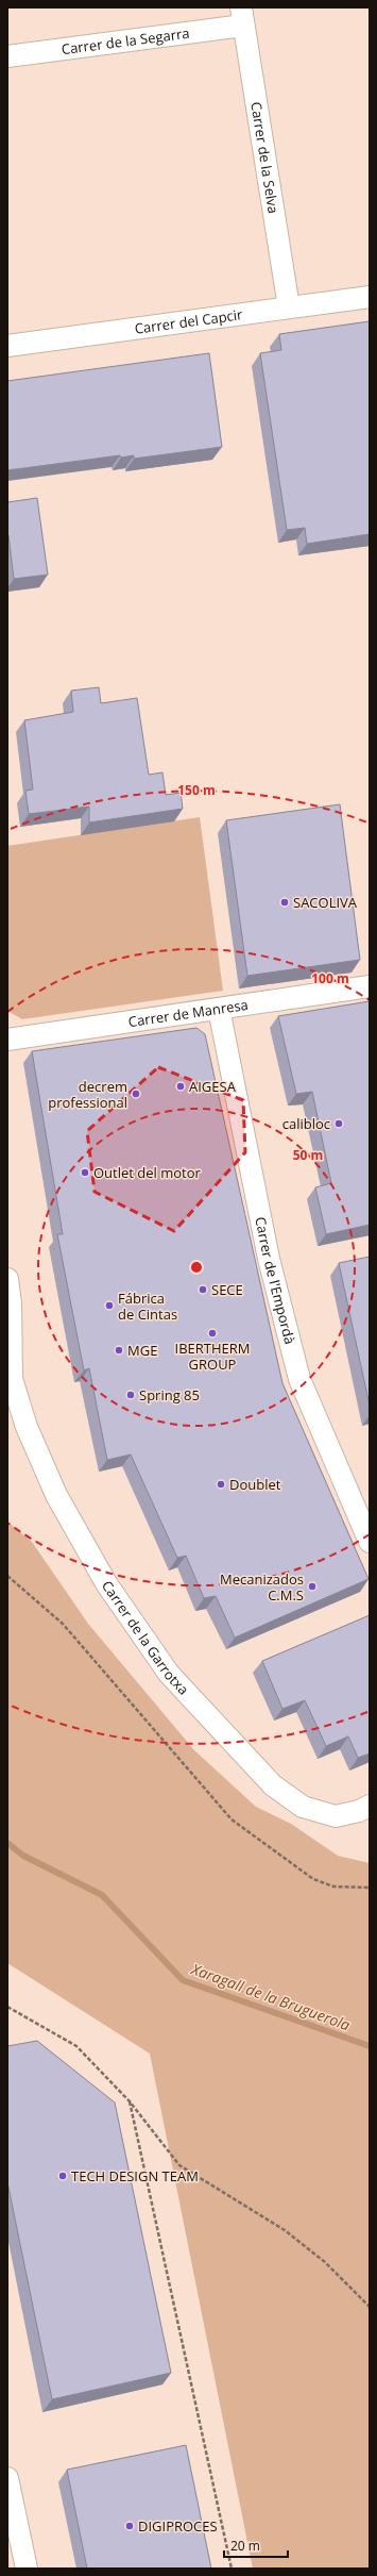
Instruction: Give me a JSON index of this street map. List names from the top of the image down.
{
  "streets": {
    "street": [
      "Carrer de la Segarra",
      "Carrer de la Selva",
      "Carrer del Capcir",
      "Carrer de Manresa",
      "Carrer de l'Empordà",
      "Carrer de la Garrotxa"
    ]
  },
  "crossings": [
    ["Carrer de la Segarra", "Carrer de la Selva"],
    ["Carrer de la Selva", "Carrer del Capcir"],
    ["Carrer de Manresa", "Carrer de l'Empordà"]
  ],
  "water": ["Xaragall de la Bruguerola"],
  "places": [
    "SACOLIVA",
    "AIGESA",
    "decrem professional",
    "calibloc",
    "Outlet del motor",
    "SECE",
    "Fábrica de Cintas",
    "IBERTHERM GROUP",
    "MGE",
    "Spring 85",
    "Doublet",
    "Mecanizados C.M.S",
    "TECH DESIGN TEAM",
    "DIGIPROCES"
  ],
  "scale_bar": "20 m",
  "rings": ["150 m", "100 m", "50 m"]
}
